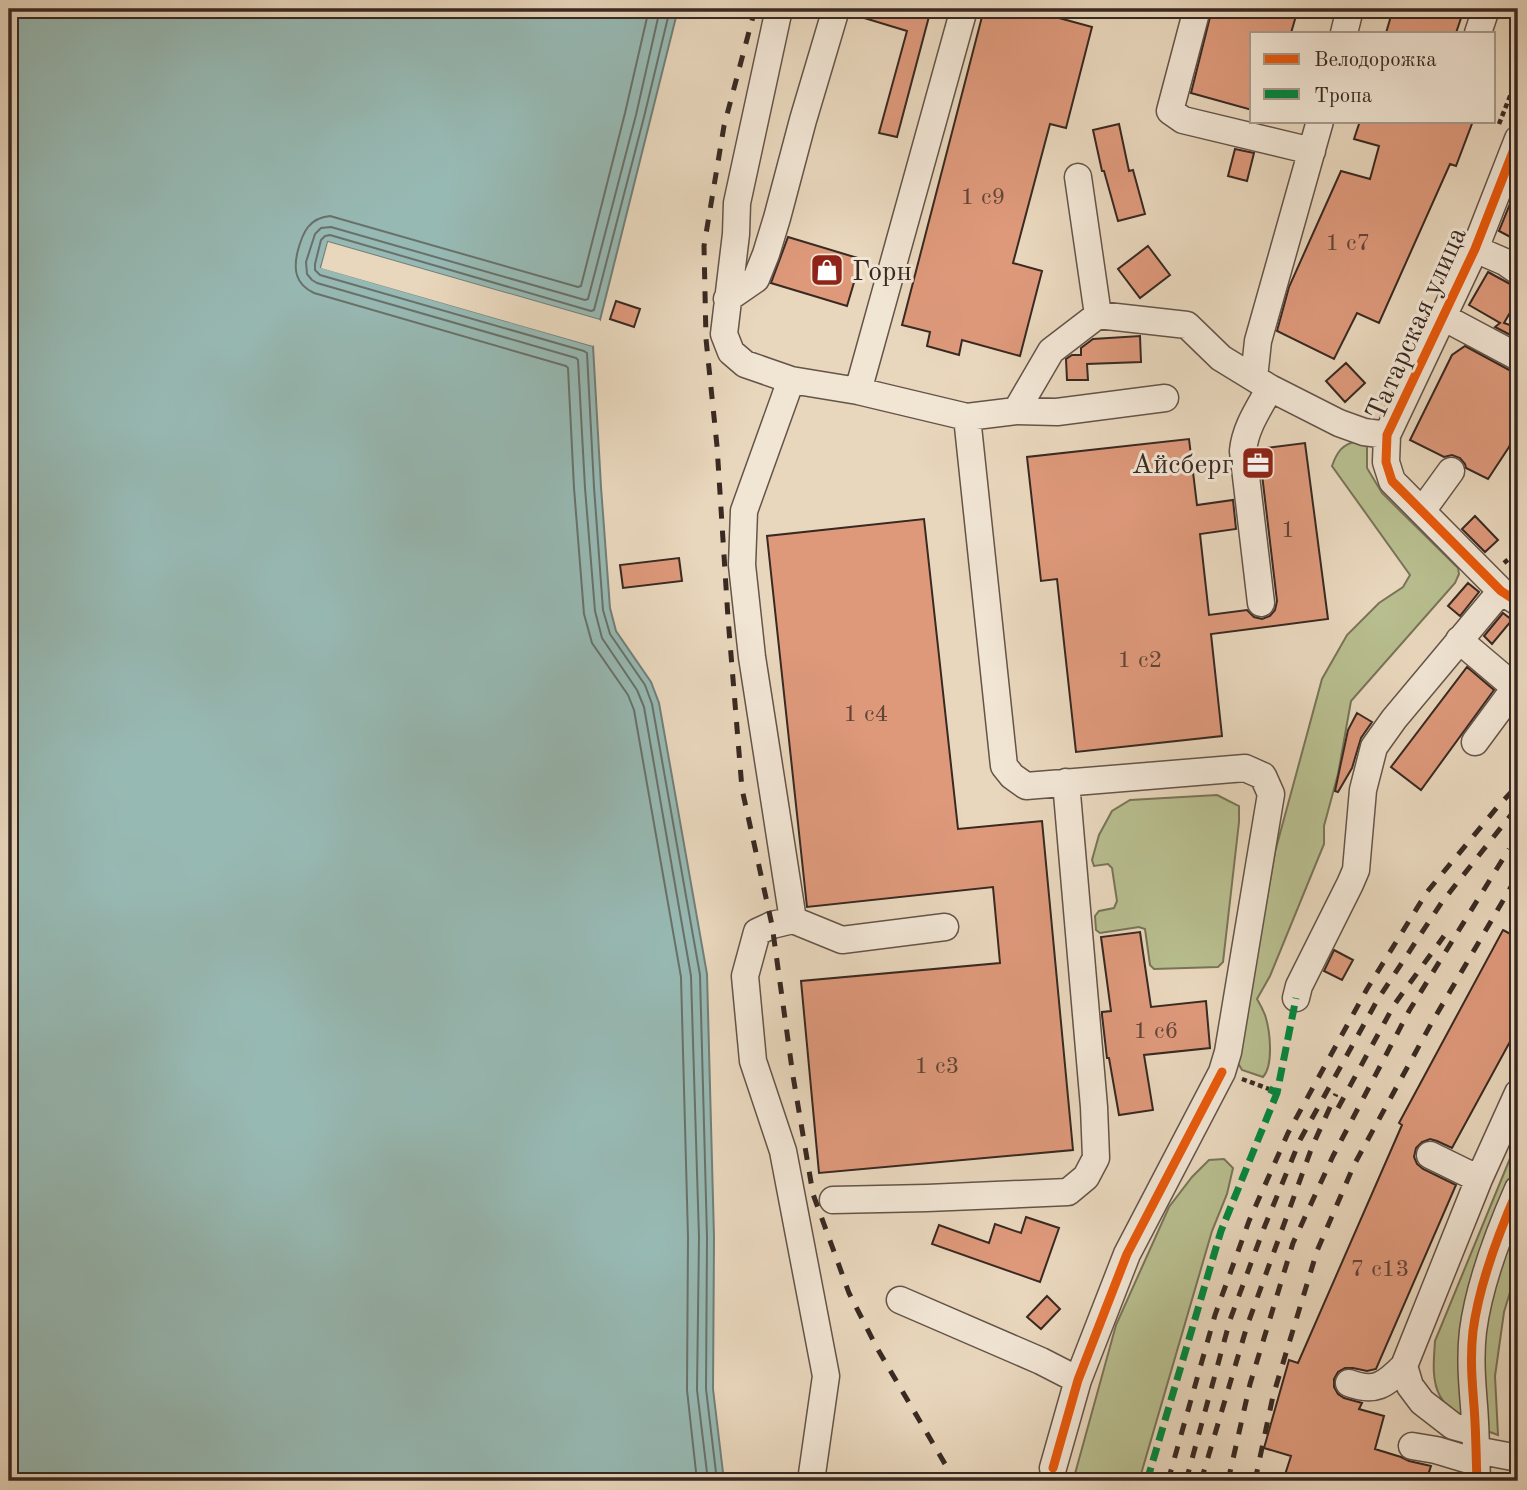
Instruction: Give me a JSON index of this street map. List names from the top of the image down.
{
  "streets": {
    "street": ["Татарская улица"]
  },
  "places": {
    "shop": ["Горн"],
    "office": ["Айсберг"]
  },
  "house_numbers": [
    "1 с9",
    "1 с7",
    "1",
    "1 с2",
    "1 с4",
    "1 с6",
    "1 с3",
    "7 с13"
  ],
  "legend": ["Велодорожка", "Тропа"]
}
